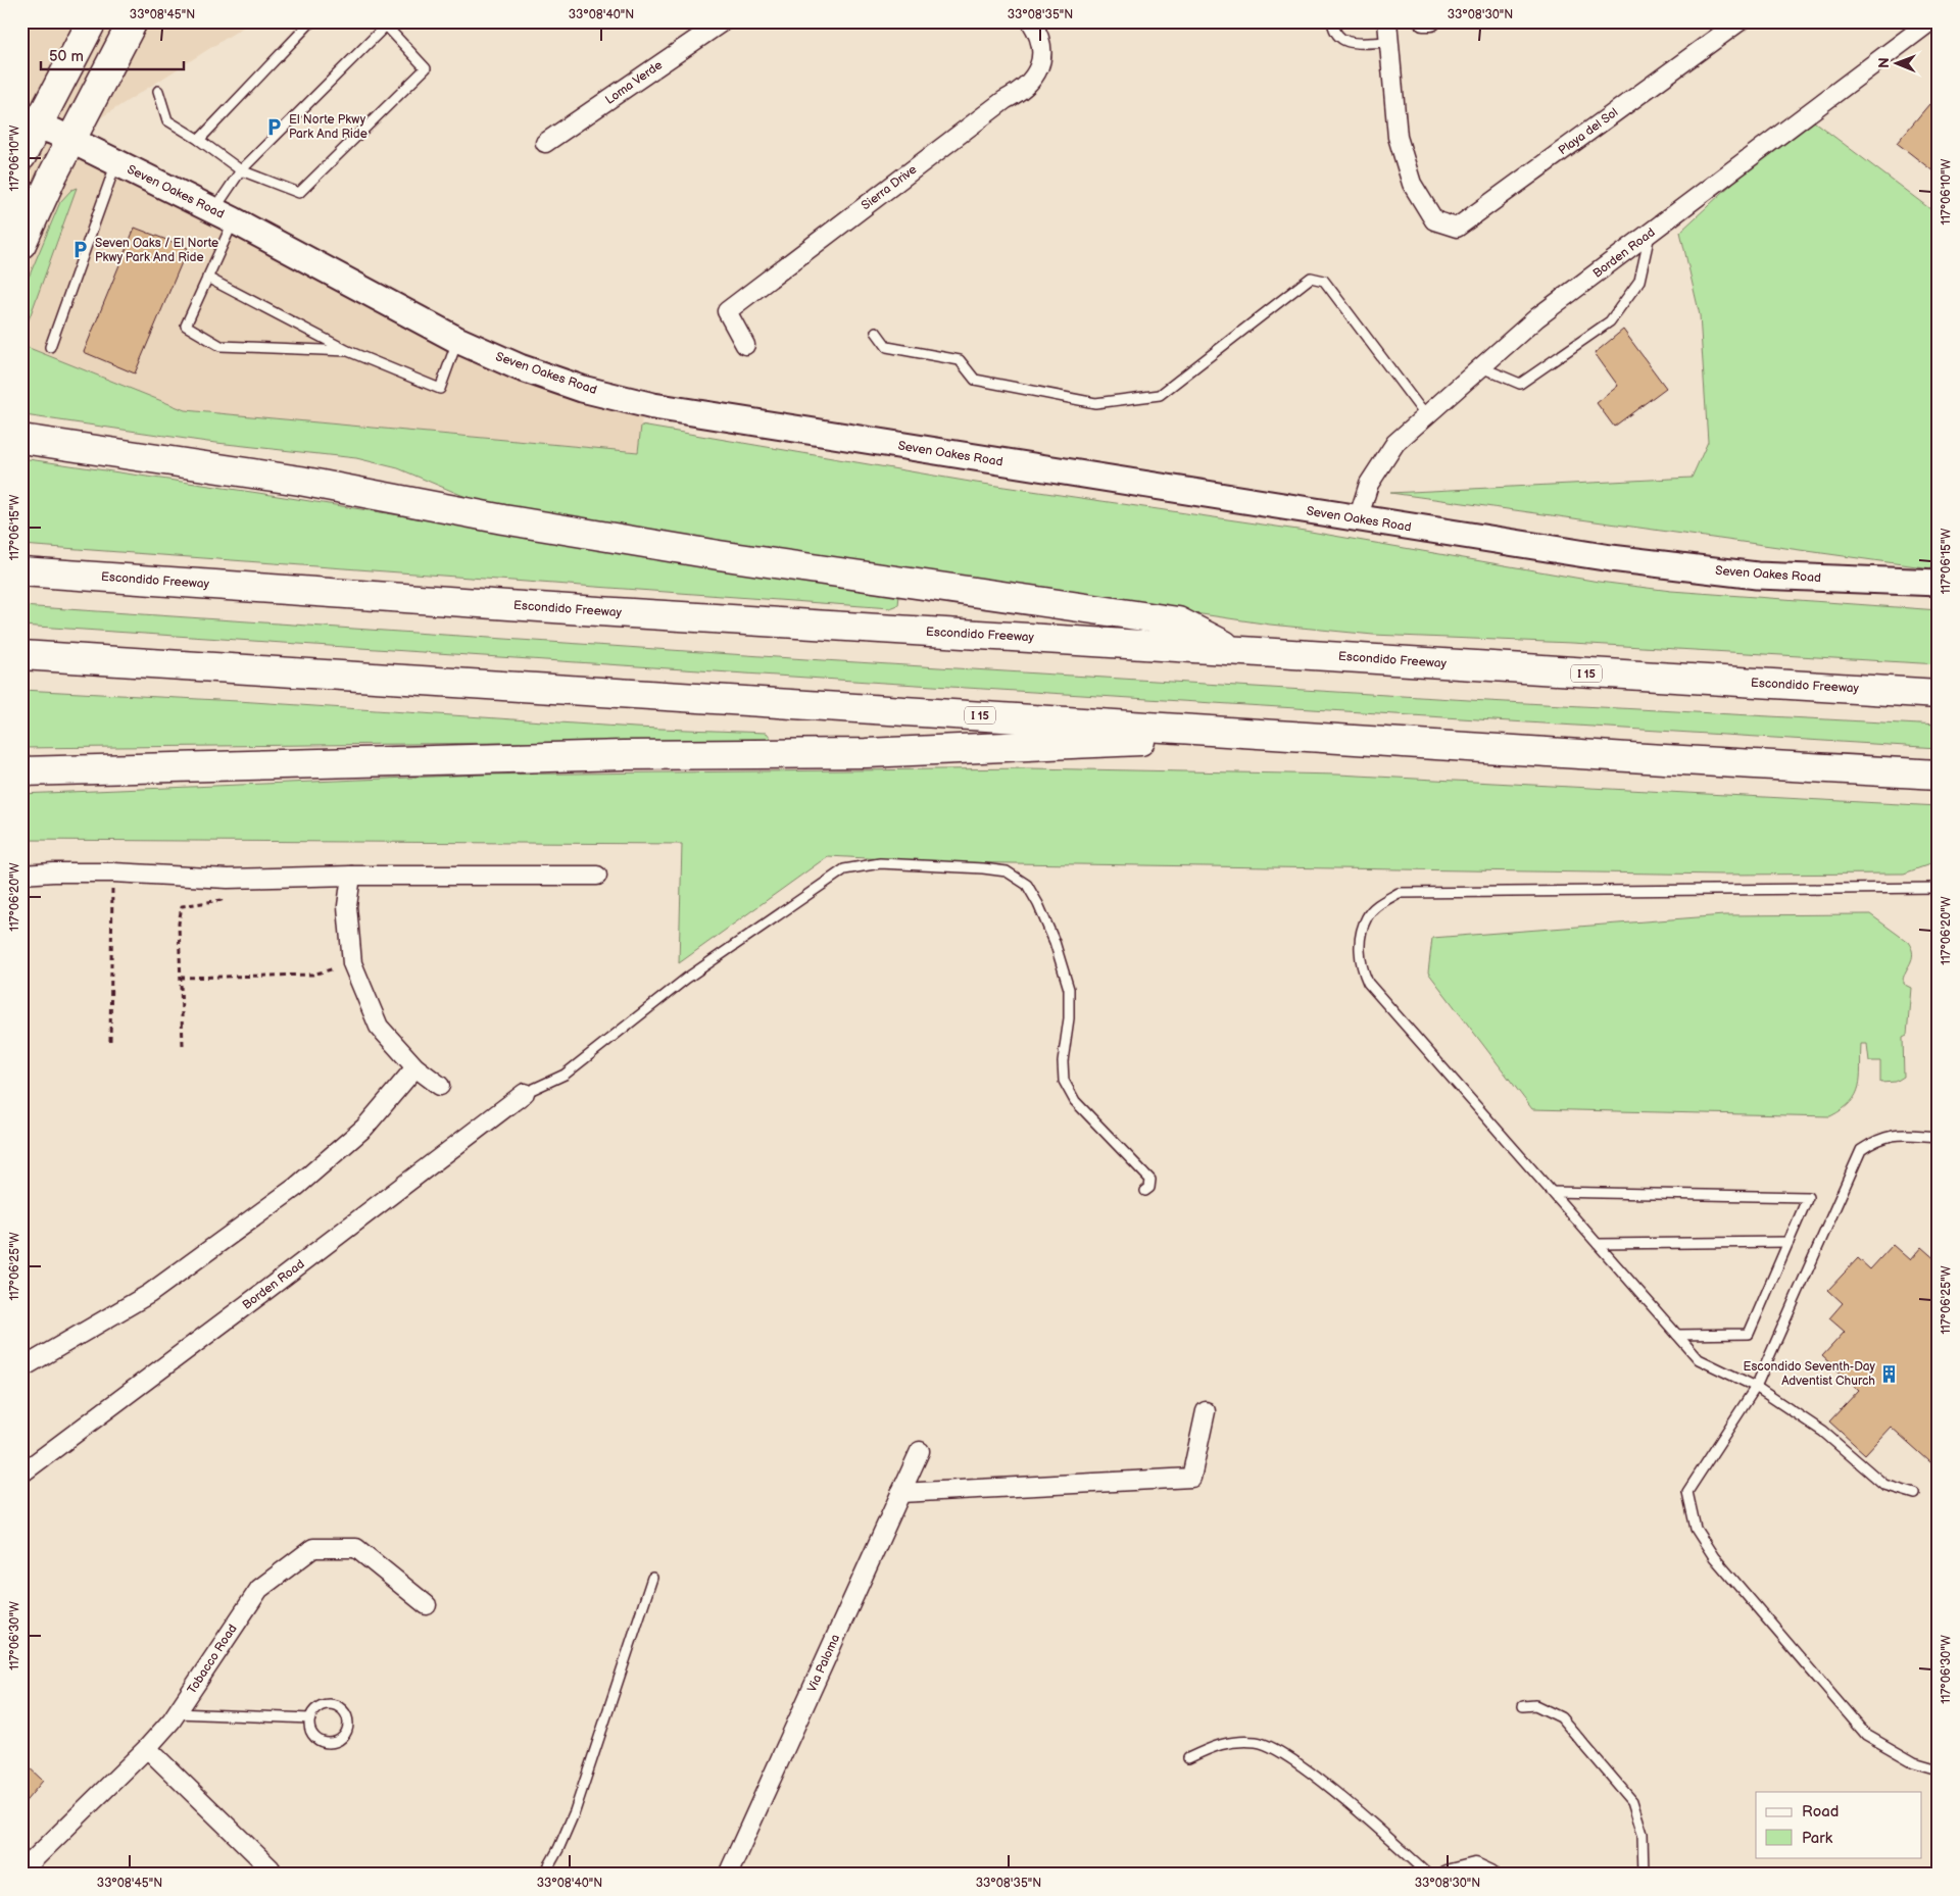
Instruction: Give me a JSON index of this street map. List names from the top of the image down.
{
  "streets": {
    "main road": ["Escondido Freeway", "I 15"],
    "street": [
      "Loma Verde",
      "Playa del Sol",
      "Sierra Drive",
      "Seven Oakes Road",
      "Borden Road",
      "Tobacco Road",
      "Via Paloma"
    ]
  },
  "crossings": [
    ["Seven Oakes Road", "Borden Road"]
  ],
  "places": {
    "parking": ["El Norte Pkwy Park And Ride", "Seven Oaks / El Norte Pkwy Park And Ride"],
    "building": ["Escondido Seventh-Day Adventist Church"]
  },
  "legend": ["Road", "Park"],
  "scale_bar": "50 m",
  "north": "left",
  "coordinates": [
    "33°08'45\"N",
    "33°08'40\"N",
    "33°08'35\"N",
    "33°08'30\"N",
    "117°06'10\"W",
    "117°06'15\"W",
    "117°06'20\"W",
    "117°06'25\"W",
    "117°06'30\"W"
  ]
}
